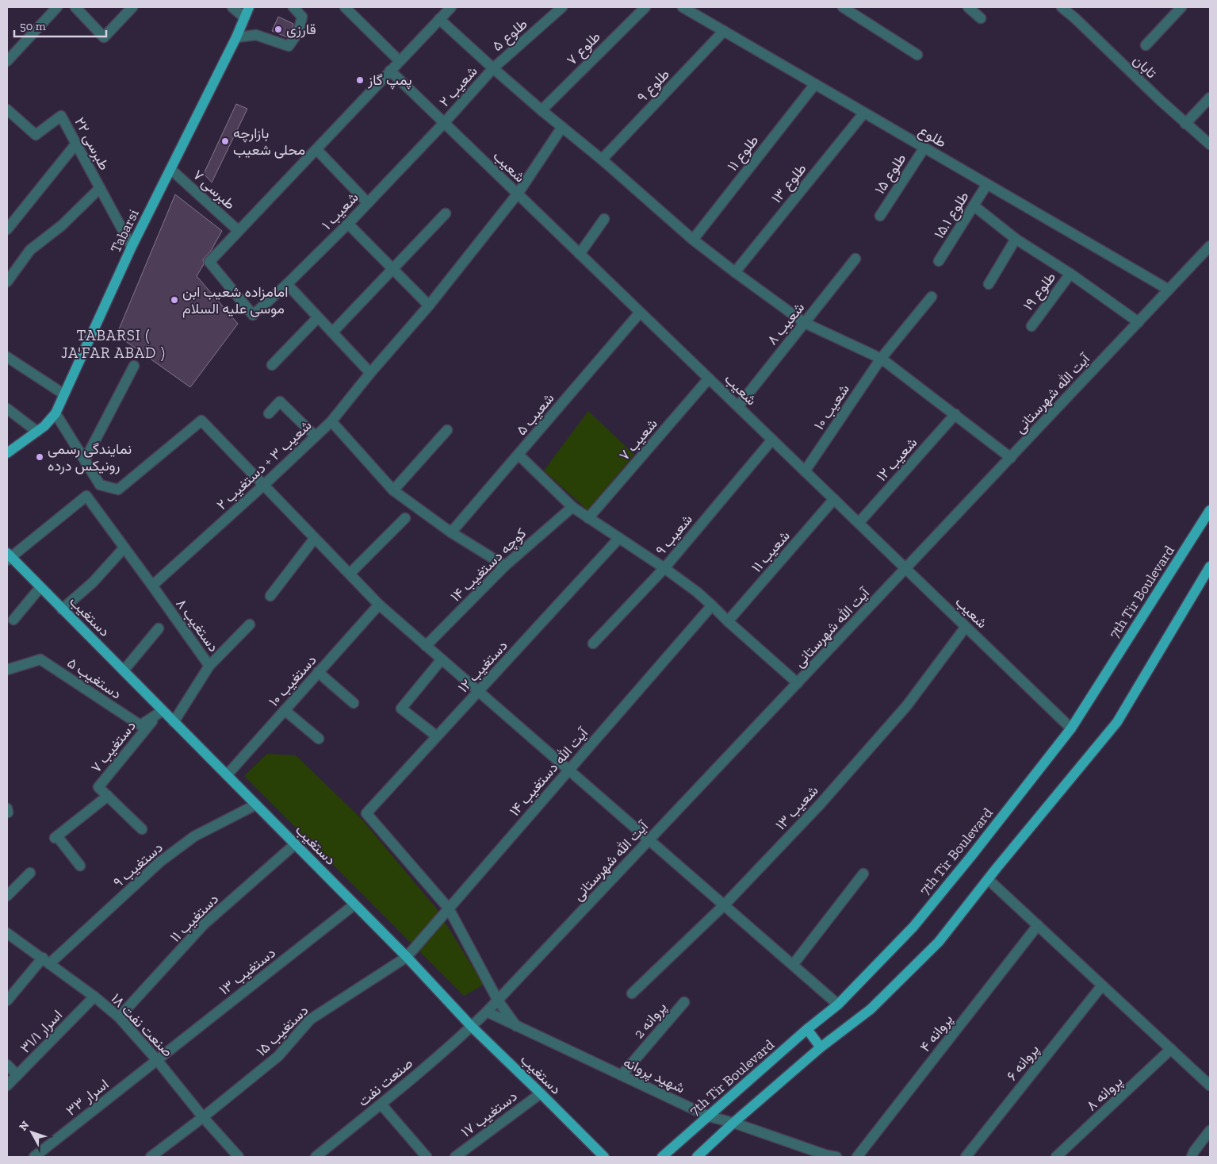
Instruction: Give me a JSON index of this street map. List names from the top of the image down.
{
  "streets": {
    "main road": ["Tabarsi", "7th Tir Boulevard", "دستغیب"],
    "street": [
      "طلوع ۵",
      "طلوع ۷",
      "تابان",
      "طلوع ۹",
      "شعیب ۲",
      "طلوع",
      "طبرسی ۲۲",
      "طلوع ۱۱",
      "شعیب",
      "طلوع ۱۵",
      "طلوع ۱۳",
      "طبرسی ۷",
      "شعیب ۱",
      "طلوع ۱۵.۱",
      "طلوع ۱۹",
      "شعیب ۸",
      "آیت الله شهرستانی",
      "شعیب ۱۰",
      "شعیب ۵",
      "شعیب ۷",
      "شعیب ۱۲",
      "شعیب ۳ + دستغیب ۲",
      "شعیب ۹",
      "شعیب ۱۱",
      "کوچه دستغیب ۱۴",
      "دستغیب ۸",
      "دستغیب ۱۲",
      "دستغیب ۵",
      "دستغیب ۱۰",
      "دستغیب ۷",
      "آیت الله دستغیب ۱۴",
      "شعیب ۱۳",
      "دستغیب ۹",
      "دستغیب ۱۱",
      "دستغیب ۱۳",
      "پروانه 2",
      "صنعت نفت ۱۸",
      "دستغیب ۱۵",
      "اسرار ۳۱/۱",
      "پروانه ۴",
      "پروانه ۶",
      "شهید پروانه",
      "صنعت نفت",
      "پروانه ۸",
      "اسرار ۳۳",
      "دستغیب ۱۷"
    ]
  },
  "crossings": [
    ["طلوع ۵", "شعیب ۲"],
    ["طلوع ۹", "طلوع"],
    ["شعیب ۲", "شعیب"],
    ["شعیب ۲", "شعیب ۱"],
    ["طلوع", "طلوع ۱۱"],
    ["طلوع", "طلوع ۱۵"],
    ["طلوع", "طلوع ۱۳"],
    ["طلوع", "طلوع ۱۵.۱"],
    ["طلوع", "آیت الله شهرستانی"],
    ["طبرسی ۲۲", "Tabarsi"],
    ["شعیب", "شعیب ۱"],
    ["شعیب", "شعیب ۸"],
    ["شعیب", "آیت الله شهرستانی"],
    ["شعیب", "شعیب ۱۰"],
    ["شعیب", "شعیب ۵"],
    ["شعیب", "شعیب ۷"],
    ["شعیب", "شعیب ۱۲"],
    ["شعیب", "شعیب ۳ + دستغیب ۲"],
    ["شعیب", "شعیب ۹"],
    ["شعیب", "شعیب ۱۱"],
    ["شعیب", "7th Tir Boulevard"],
    ["شعیب", "شعیب ۱۳"],
    ["طبرسی ۷", "شعیب ۱"],
    ["طبرسی ۷", "Tabarsi"],
    ["آیت الله شهرستانی", "دستغیب"],
    ["آیت الله شهرستانی", "شهید پروانه"],
    ["آیت الله شهرستانی", "صنعت نفت"],
    ["شعیب ۳ + دستغیب ۲", "دستغیب ۸"],
    ["7th Tir Boulevard", "شهید پروانه"],
    ["دستغیب", "دستغیب ۸"],
    ["دستغیب", "دستغیب ۵"],
    ["دستغیب", "دستغیب ۱۰"],
    ["دستغیب", "دستغیب ۷"],
    ["دستغیب", "آیت الله دستغیب ۱۴"],
    ["دستغیب", "دستغیب ۹"],
    ["دستغیب", "دستغیب ۱۱"],
    ["دستغیب", "دستغیب ۱۳"],
    ["دستغیب", "دستغیب ۱۵"],
    ["دستغیب", "صنعت نفت"],
    ["دستغیب", "دستغیب ۱۷"],
    ["دستغیب ۱۲", "آیت الله دستغیب ۱۴"],
    ["دستغیب ۵", "دستغیب ۷"],
    ["آیت الله دستغیب ۱۴", "دستغیب ۱۵"],
    ["دستغیب ۹", "صنعت نفت ۱۸"],
    ["دستغیب ۱۱", "صنعت نفت ۱۸"],
    ["دستغیب ۱۳", "صنعت نفت ۱۸"],
    ["دستغیب ۱۳", "اسرار ۳۳"],
    ["پروانه 2", "شهید پروانه"],
    ["صنعت نفت ۱۸", "دستغیب ۱۵"],
    ["صنعت نفت ۱۸", "اسرار ۳۱/۱"],
    ["صنعت نفت ۱۸", "اسرار ۳۳"]
  ],
  "districts": ["TABARSI ( JA'FAR ABAD )"],
  "places": [
    "قارزی",
    "پمپ گاز",
    "بازارچه محلی شعیب",
    "امامزاده شعیب ابن موسی علیه السلام",
    "نمایندگی رسمی رونیکس درده"
  ],
  "scale_bar": "50 m",
  "north": "top left"
}
